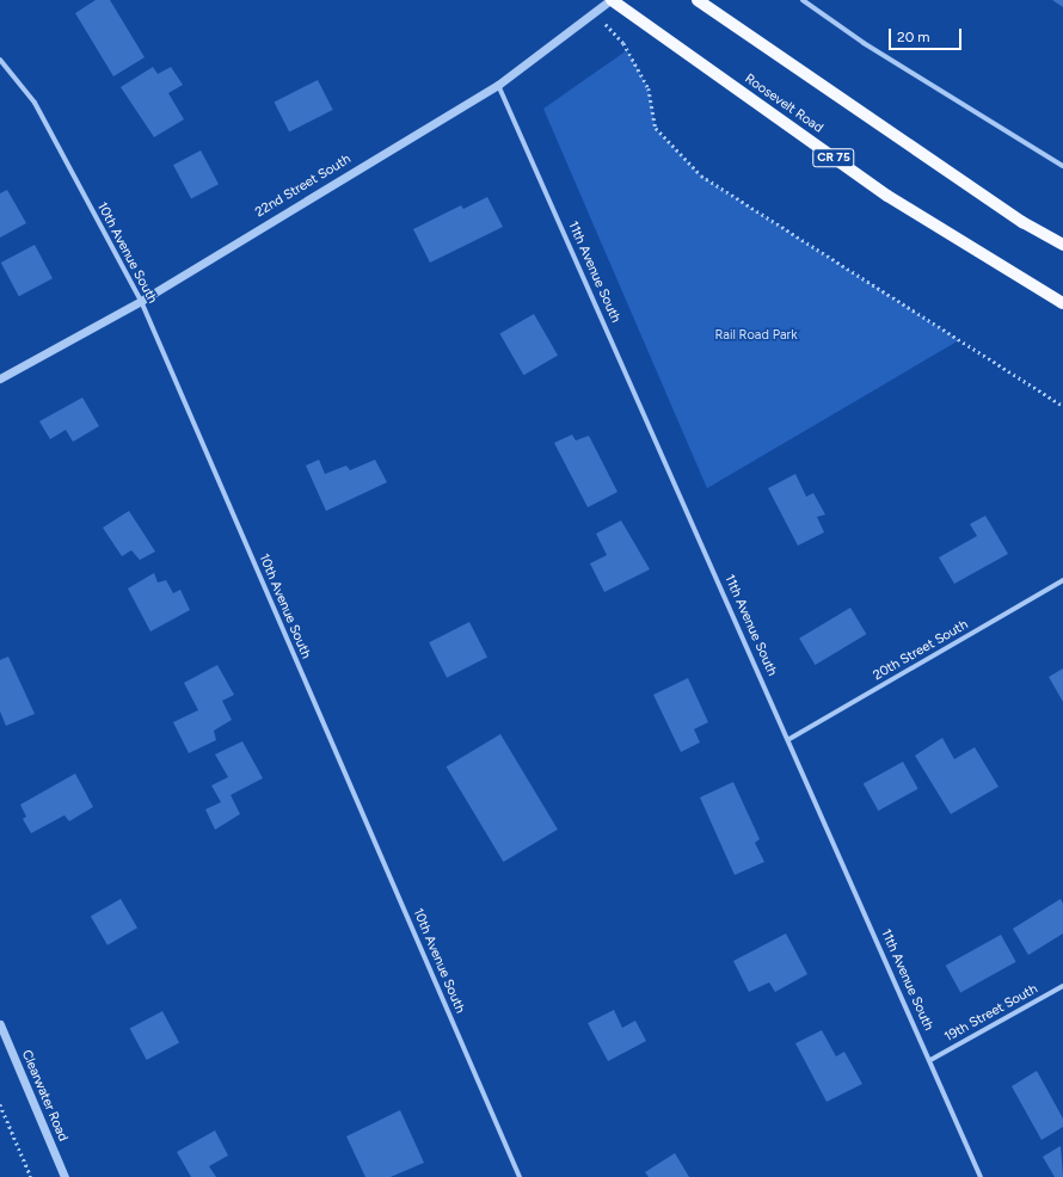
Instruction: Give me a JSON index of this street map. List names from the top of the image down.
{
  "streets": {
    "main road": ["Roosevelt Road", "CR 75"],
    "street": [
      "22nd Street South",
      "10th Avenue South",
      "11th Avenue South",
      "20th Street South",
      "19th Street South",
      "Clearwater Road"
    ]
  },
  "crossings": [
    ["Roosevelt Road", "22nd Street South"],
    ["22nd Street South", "10th Avenue South"],
    ["22nd Street South", "11th Avenue South"],
    ["11th Avenue South", "20th Street South"],
    ["11th Avenue South", "19th Street South"]
  ],
  "parks": ["Rail Road Park"],
  "scale_bar": "20 m"
}
